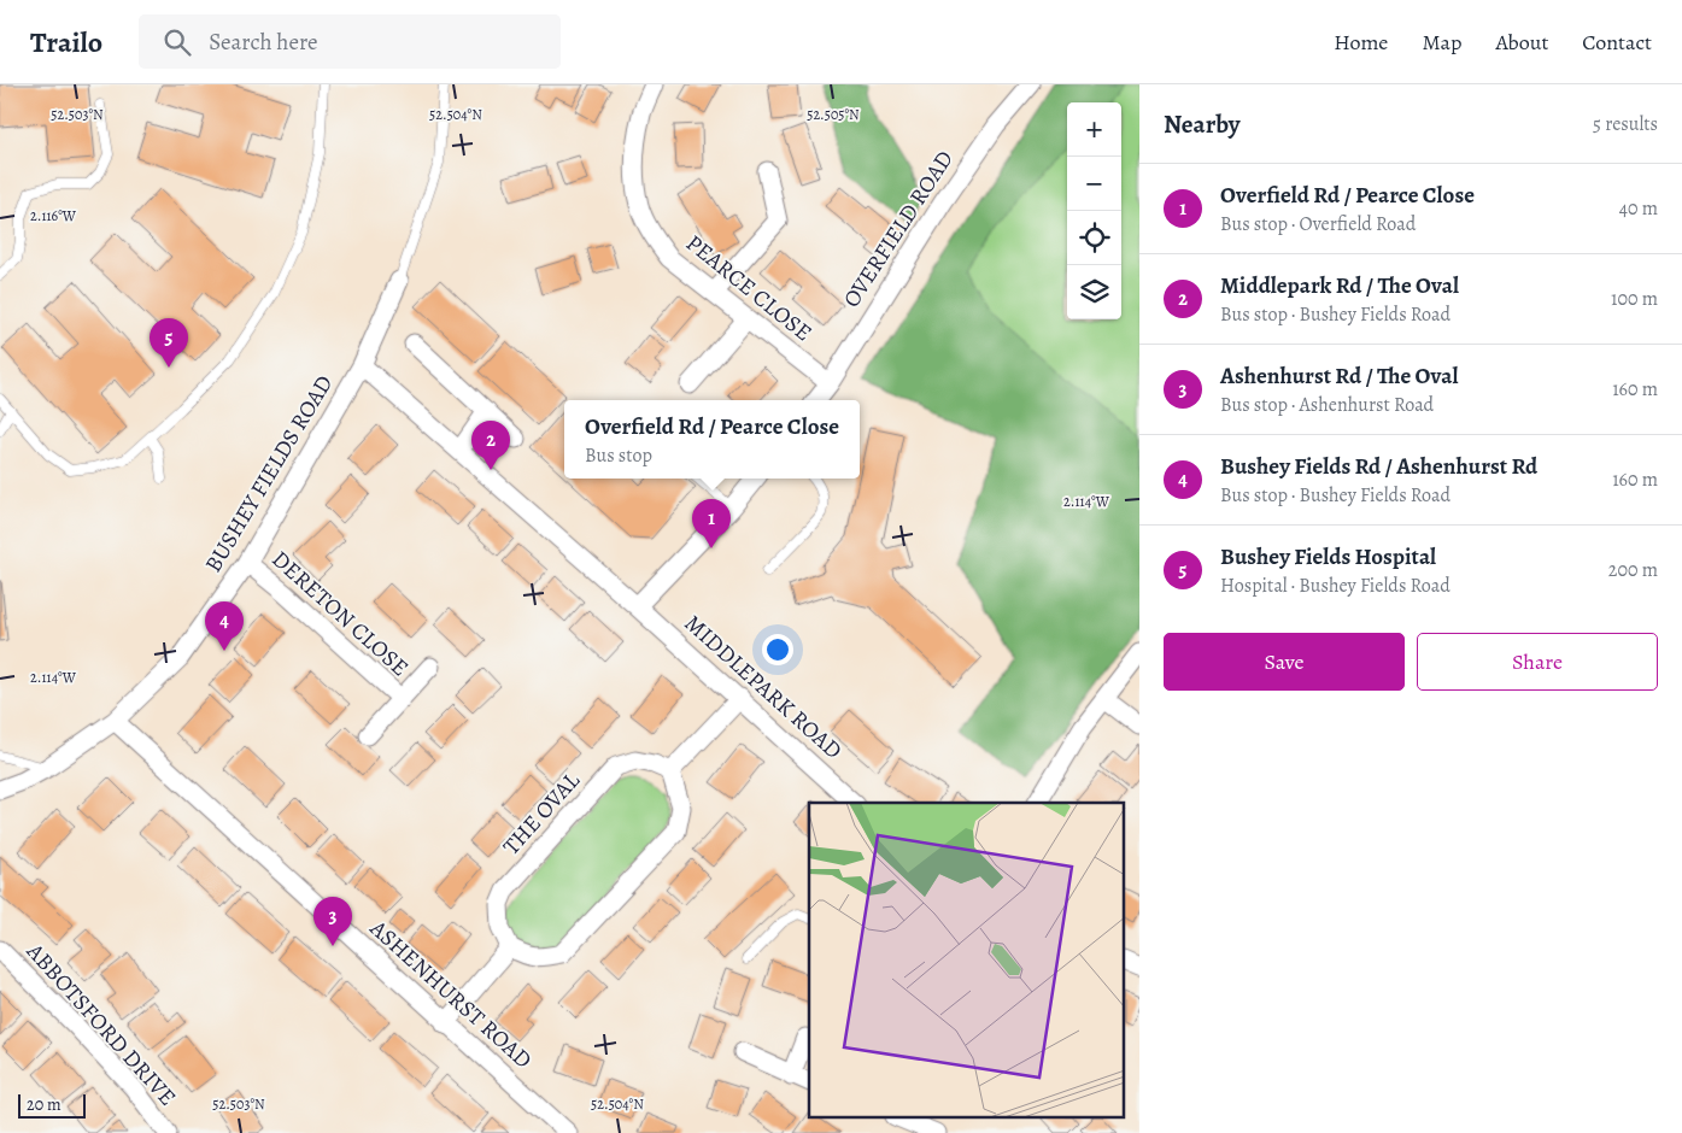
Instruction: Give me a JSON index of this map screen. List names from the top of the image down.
{
  "streets": {
    "street": [
      "OVERFIELD ROAD",
      "PEARCE CLOSE",
      "BUSHEY FIELDS ROAD",
      "DERETON CLOSE",
      "MIDDLEPARK ROAD",
      "THE OVAL",
      "ASHENHURST ROAD",
      "ABBOTSFORD DRIVE"
    ]
  },
  "crossings": [
    ["OVERFIELD ROAD", "PEARCE CLOSE"],
    ["BUSHEY FIELDS ROAD", "DERETON CLOSE"],
    ["BUSHEY FIELDS ROAD", "MIDDLEPARK ROAD"],
    ["BUSHEY FIELDS ROAD", "ASHENHURST ROAD"]
  ],
  "scale_bar": "20 m",
  "page": {
    "header": "Trailo",
    "search": "Search here",
    "nav": [
      "Home",
      "Map",
      "About",
      "Contact"
    ],
    "heading": ["Nearby", "5 results"],
    "map_buttons": ["+", "−"],
    "list": [
      {
        "mark": "1",
        "name": "Overfield Rd / Pearce Close",
        "note": "Bus stop · Overfield Road",
        "value": "40 m"
      },
      {
        "mark": "2",
        "name": "Middlepark Rd / The Oval",
        "note": "Bus stop · Bushey Fields Road",
        "value": "100 m"
      },
      {
        "mark": "3",
        "name": "Ashenhurst Rd / The Oval",
        "note": "Bus stop · Ashenhurst Road",
        "value": "160 m"
      },
      {
        "mark": "4",
        "name": "Bushey Fields Rd / Ashenhurst Rd",
        "note": "Bus stop · Bushey Fields Road",
        "value": "160 m"
      },
      {
        "mark": "5",
        "name": "Bushey Fields Hospital",
        "note": "Hospital · Bushey Fields Road",
        "value": "200 m"
      }
    ],
    "pins": [
      "5",
      "2",
      "1",
      "4",
      "3"
    ],
    "popup": ["Overfield Rd / Pearce Close", "Bus stop"],
    "buttons": ["Save", "Share"],
    "scale": "20 m"
  },
  "coordinates": [
    "52.503°N",
    "52.504°N",
    "52.505°N",
    "2.116°W",
    "2.114°W"
  ]
}
